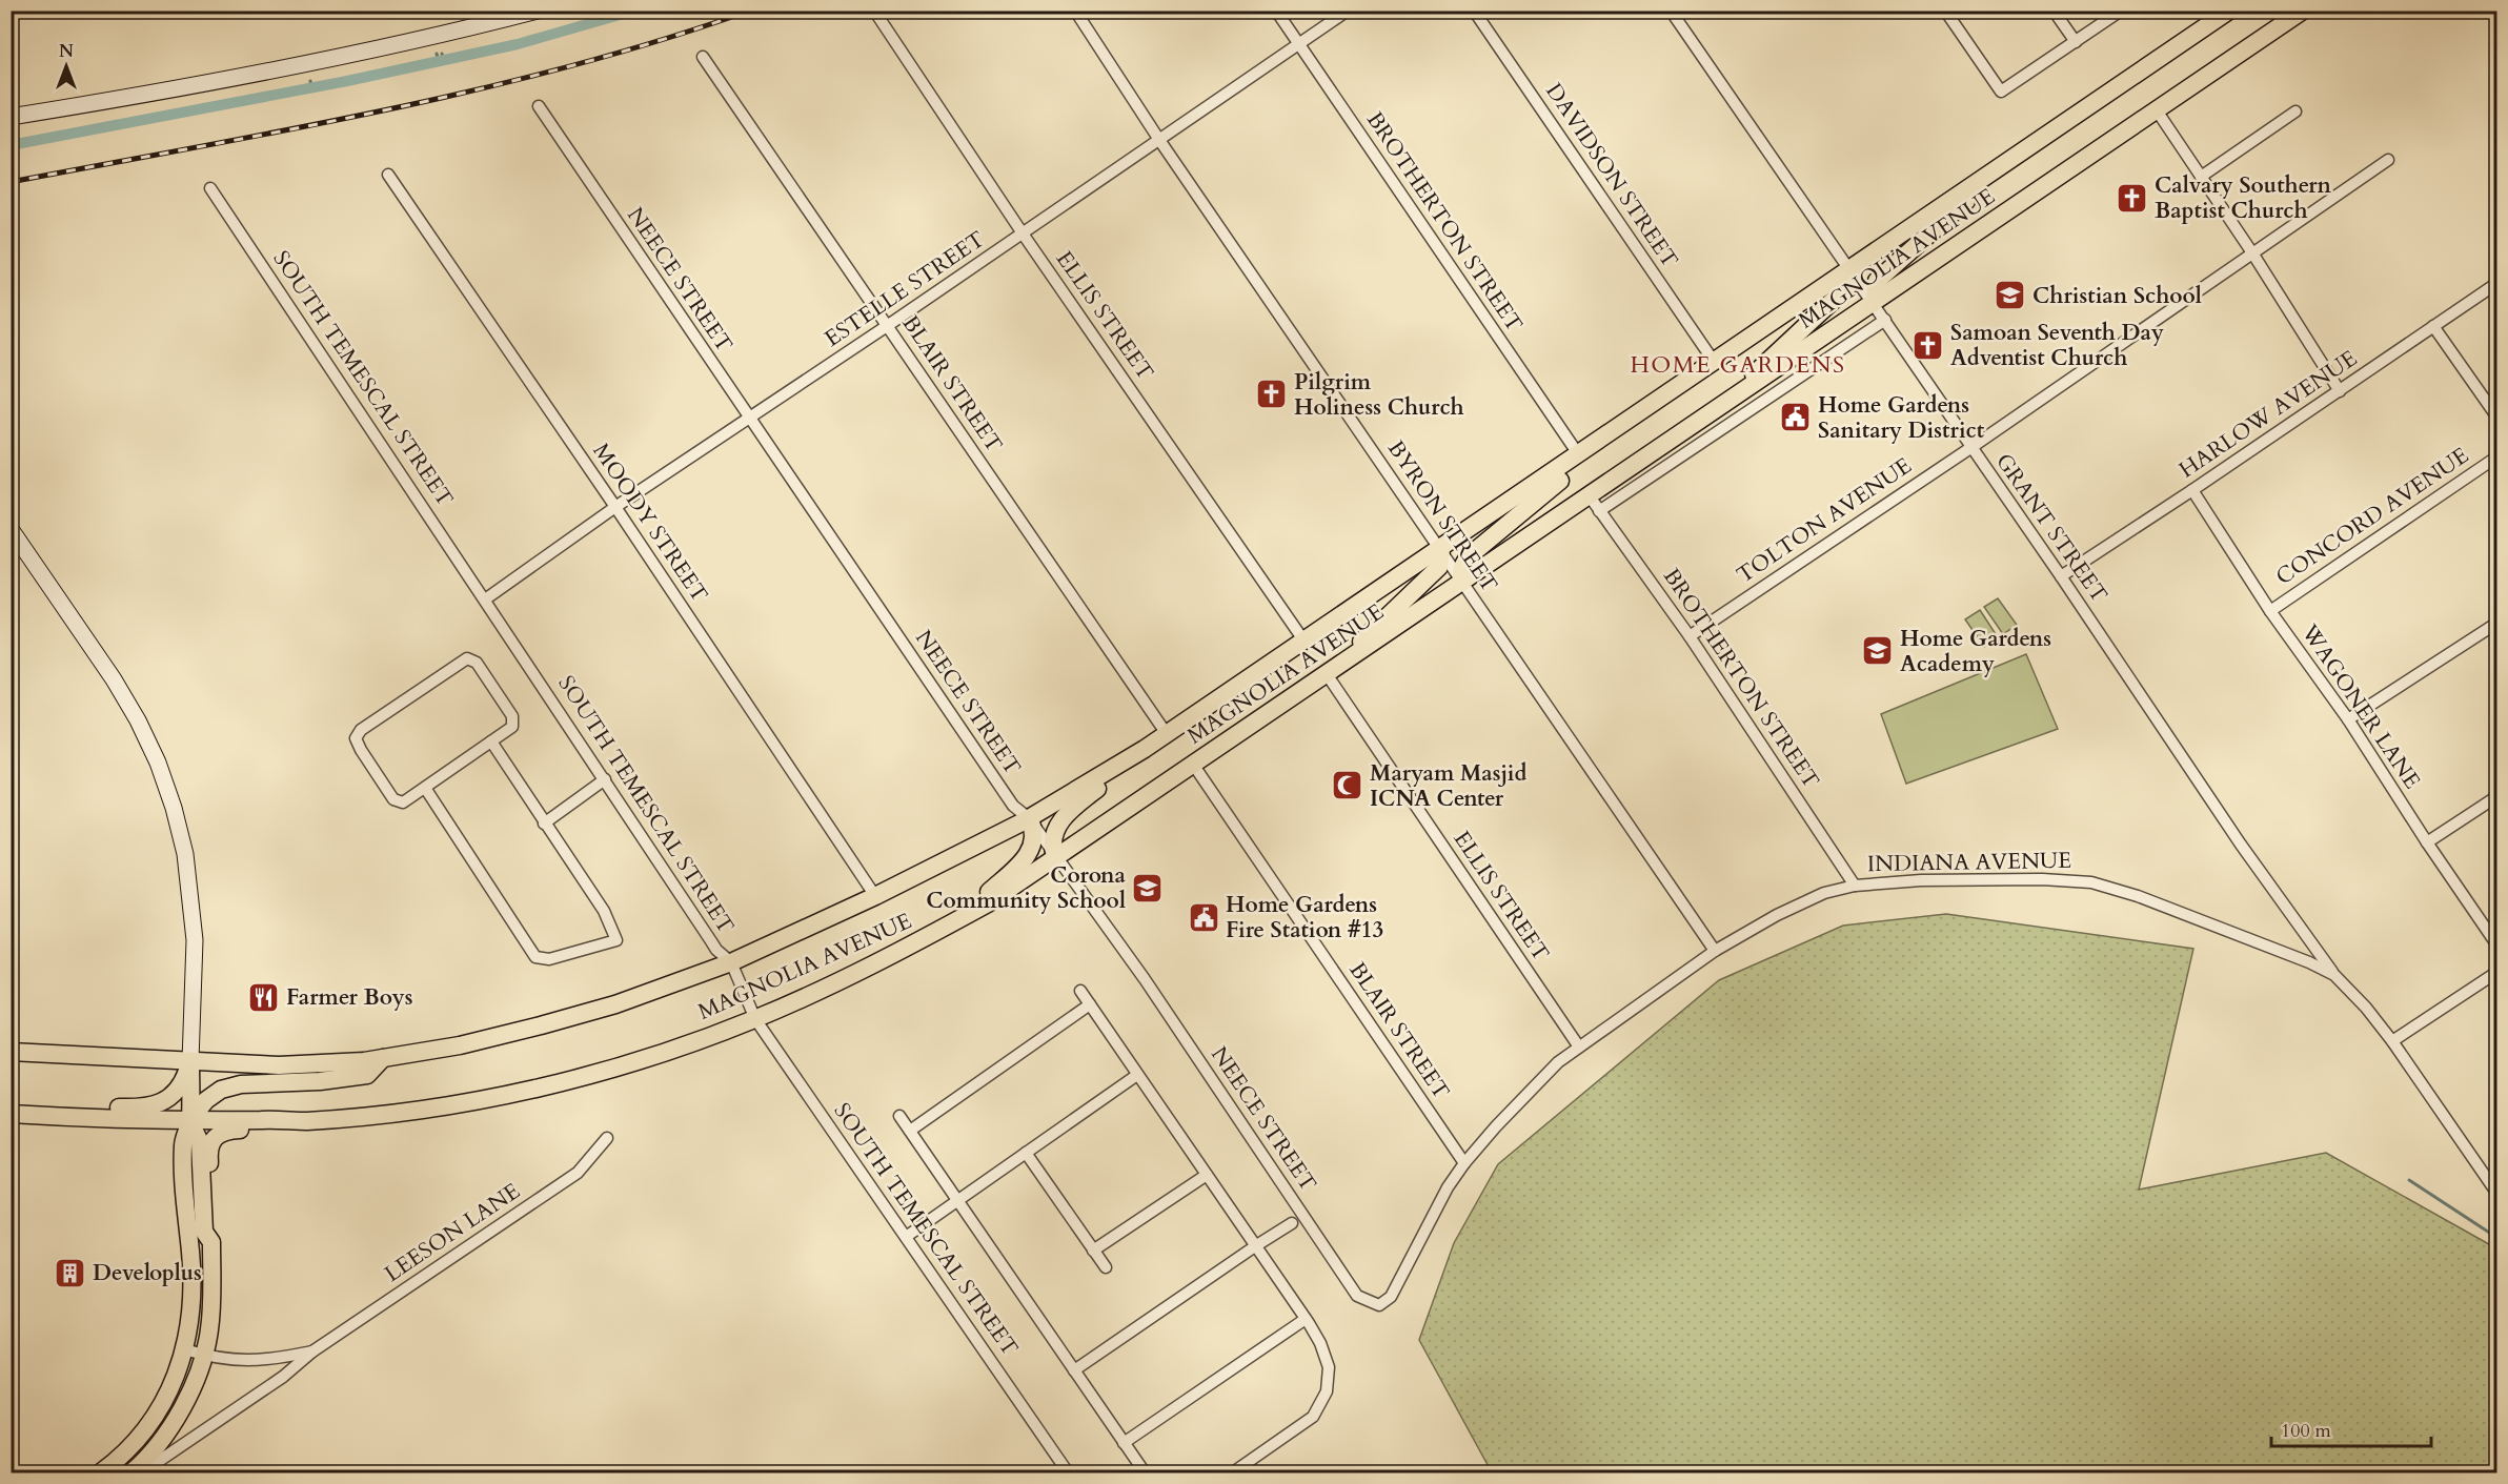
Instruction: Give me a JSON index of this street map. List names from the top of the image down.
{
  "streets": {
    "main road": ["MAGNOLIA AVENUE"],
    "street": [
      "DAVIDSON STREET",
      "BROTHERTON STREET",
      "NEECE STREET",
      "ESTELLE STREET",
      "ELLIS STREET",
      "SOUTH TEMESCAL STREET",
      "BLAIR STREET",
      "HARLOW AVENUE",
      "BYRON STREET",
      "CONCORD AVENUE",
      "TOLTON AVENUE",
      "MOODY STREET",
      "GRANT STREET",
      "WAGONER LANE",
      "INDIANA AVENUE",
      "LEESON LANE"
    ]
  },
  "crossings": [
    ["DAVIDSON STREET", "MAGNOLIA AVENUE"],
    ["BROTHERTON STREET", "MAGNOLIA AVENUE"],
    ["BROTHERTON STREET", "ESTELLE STREET"],
    ["BROTHERTON STREET", "TOLTON AVENUE"],
    ["BROTHERTON STREET", "INDIANA AVENUE"],
    ["MAGNOLIA AVENUE", "NEECE STREET"],
    ["MAGNOLIA AVENUE", "ELLIS STREET"],
    ["MAGNOLIA AVENUE", "SOUTH TEMESCAL STREET"],
    ["MAGNOLIA AVENUE", "BLAIR STREET"],
    ["MAGNOLIA AVENUE", "BYRON STREET"],
    ["MAGNOLIA AVENUE", "MOODY STREET"],
    ["MAGNOLIA AVENUE", "GRANT STREET"],
    ["NEECE STREET", "ESTELLE STREET"],
    ["NEECE STREET", "INDIANA AVENUE"],
    ["ESTELLE STREET", "ELLIS STREET"],
    ["ESTELLE STREET", "SOUTH TEMESCAL STREET"],
    ["ESTELLE STREET", "BLAIR STREET"],
    ["ESTELLE STREET", "BYRON STREET"],
    ["ESTELLE STREET", "MOODY STREET"],
    ["ELLIS STREET", "INDIANA AVENUE"],
    ["BLAIR STREET", "INDIANA AVENUE"],
    ["HARLOW AVENUE", "GRANT STREET"],
    ["HARLOW AVENUE", "WAGONER LANE"],
    ["BYRON STREET", "INDIANA AVENUE"],
    ["CONCORD AVENUE", "WAGONER LANE"],
    ["TOLTON AVENUE", "GRANT STREET"],
    ["GRANT STREET", "INDIANA AVENUE"]
  ],
  "districts": ["HOME GARDENS"],
  "places": {
    "church": ["Calvary Southern Baptist Church", "Samoan Seventh Day Adventist Church", "Pilgrim Holiness Church"],
    "school or university": ["Christian School", "Home Gardens Academy", "Corona Community School"],
    "public building": ["Home Gardens Sanitary District", "Home Gardens Fire Station #13"],
    "mosque": ["Maryam Masjid ICNA Center"],
    "restaurant": ["Farmer Boys"],
    "building": ["Developlus"]
  },
  "scale_bar": "100 m",
  "north": "top"
}
